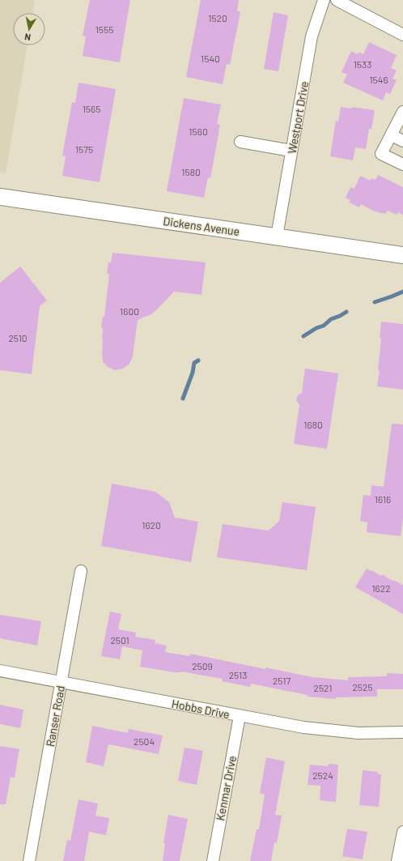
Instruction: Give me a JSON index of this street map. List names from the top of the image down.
{
  "streets": {
    "street": [
      "Westport Drive",
      "Dickens Avenue",
      "Hobbs Drive",
      "Ranser Road",
      "Kenmar Drive"
    ]
  },
  "crossings": [
    ["Westport Drive", "Dickens Avenue"],
    ["Hobbs Drive", "Ranser Road"],
    ["Hobbs Drive", "Kenmar Drive"]
  ],
  "house_numbers": [
    "1520",
    "1555",
    "1540",
    "1533",
    "1546",
    "1565",
    "1560",
    "1575",
    "1580",
    "1600",
    "2510",
    "1680",
    "1616",
    "1620",
    "1622",
    "2501",
    "2509",
    "2513",
    "2517",
    "2525",
    "2521",
    "2504",
    "2524"
  ],
  "north": "bottom"
}
